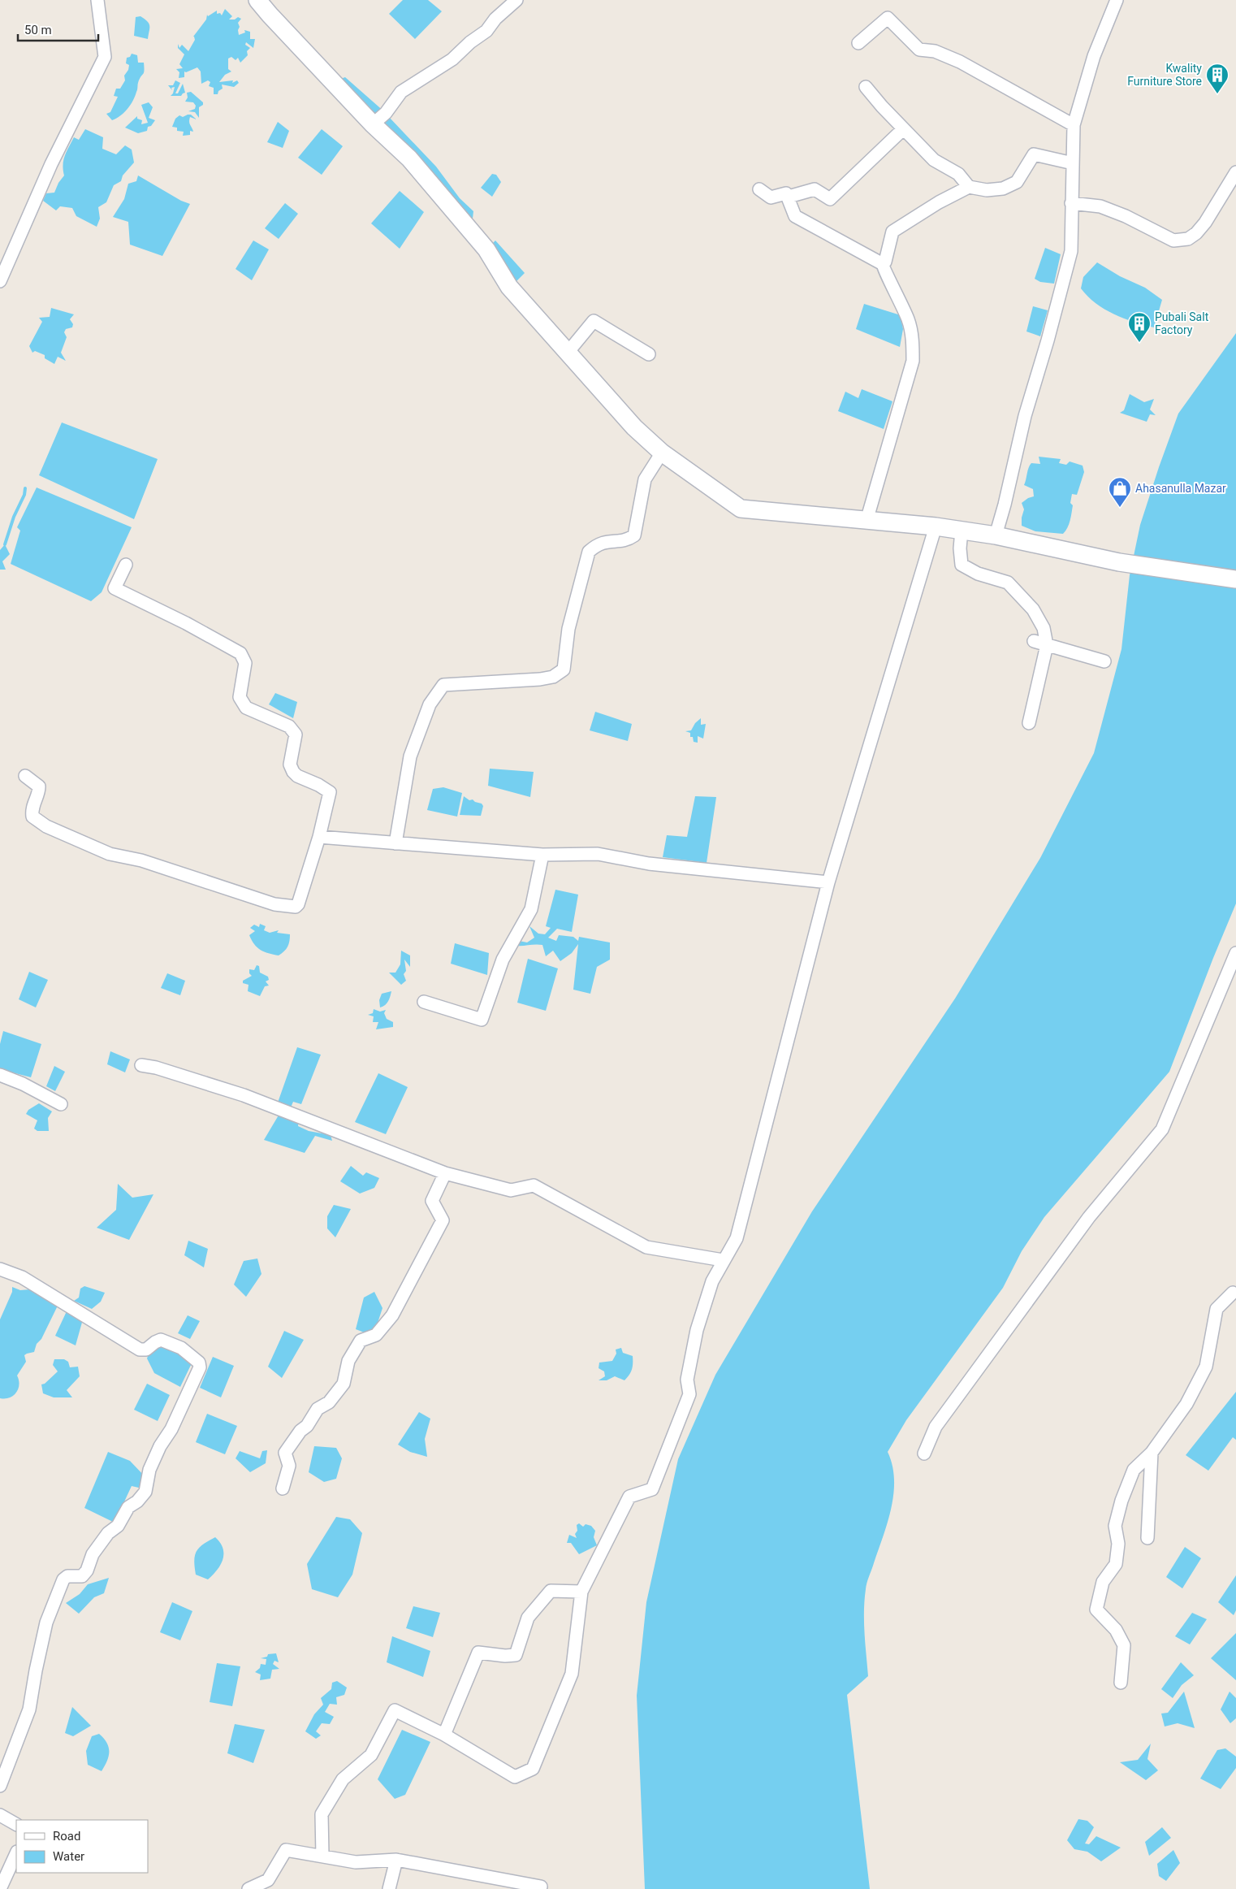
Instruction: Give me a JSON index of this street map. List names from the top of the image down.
{
  "places": {
    "building": ["Kwality Furniture Store", "Pubali Salt Factory"],
    "shop": ["Ahasanulla Mazar"]
  },
  "legend": ["Road", "Water"],
  "scale_bar": "50 m"
}
